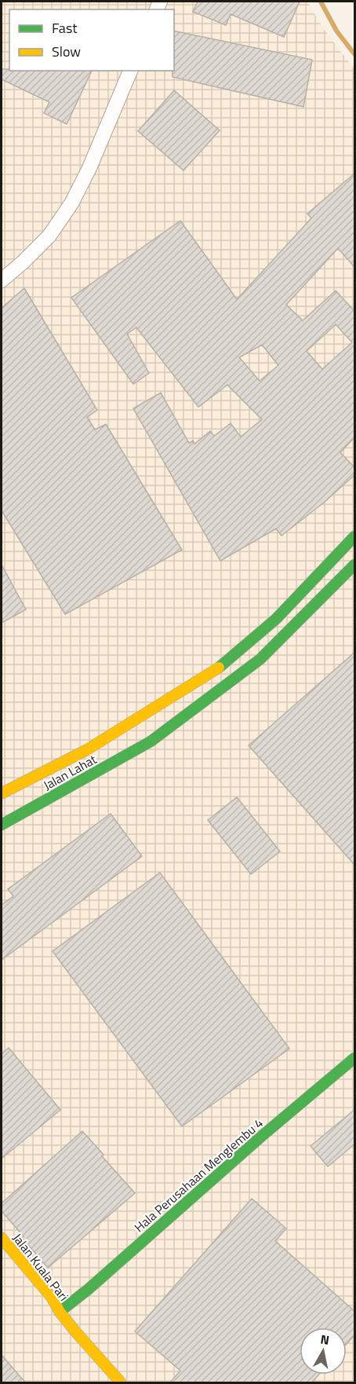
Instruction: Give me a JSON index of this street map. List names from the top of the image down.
{
  "streets": {
    "main road": ["Jalan Lahat", "Hala Perusahaan Menglembu 4", "Jalan Kuala Pari"]
  },
  "crossings": [
    ["Hala Perusahaan Menglembu 4", "Jalan Kuala Pari"]
  ],
  "legend": ["Fast", "Slow"],
  "north": "top"
}
